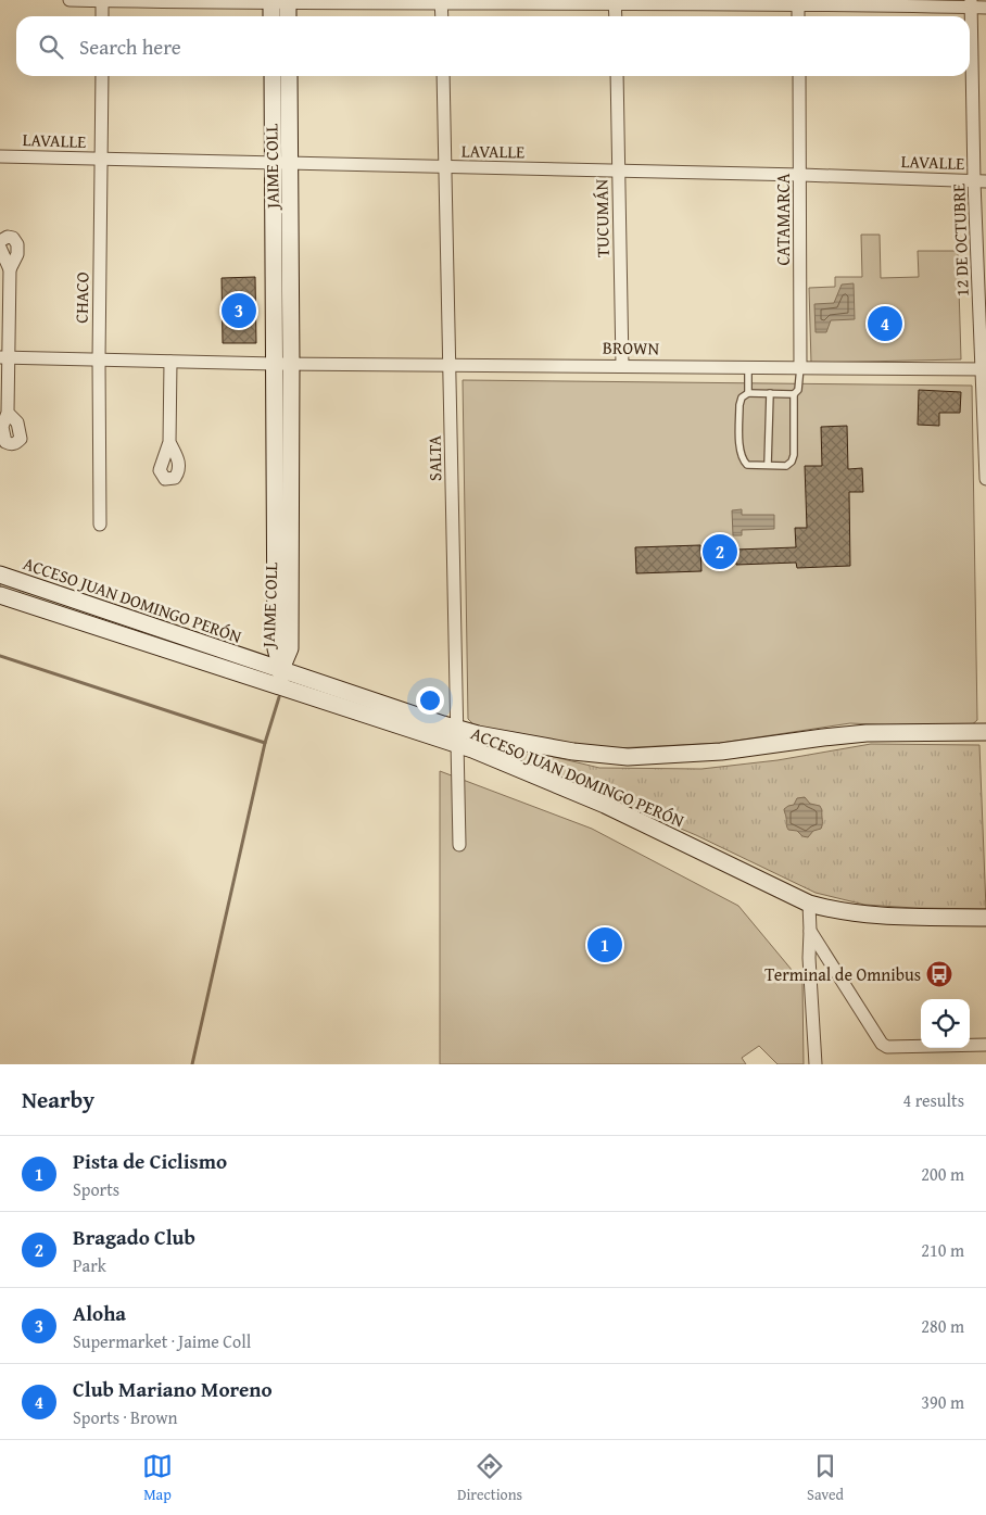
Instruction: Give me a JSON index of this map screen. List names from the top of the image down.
{
  "streets": {
    "main road": ["JAIME COLL", "ACCESO JUAN DOMINGO PERÓN"],
    "street": [
      "LAVALLE",
      "TUCUMÁN",
      "CATAMARCA",
      "12 DE OCTUBRE",
      "CHACO",
      "BROWN",
      "SALTA"
    ]
  },
  "crossings": [
    ["LAVALLE", "JAIME COLL"],
    ["LAVALLE", "TUCUMÁN"],
    ["LAVALLE", "CATAMARCA"],
    ["LAVALLE", "12 DE OCTUBRE"],
    ["LAVALLE", "CHACO"],
    ["LAVALLE", "SALTA"],
    ["JAIME COLL", "BROWN"],
    ["JAIME COLL", "ACCESO JUAN DOMINGO PERÓN"],
    ["TUCUMÁN", "BROWN"],
    ["CATAMARCA", "BROWN"],
    ["12 DE OCTUBRE", "BROWN"],
    ["CHACO", "BROWN"],
    ["BROWN", "SALTA"],
    ["SALTA", "ACCESO JUAN DOMINGO PERÓN"]
  ],
  "places": {
    "bus stop": ["Terminal de Omnibus"]
  },
  "page": {
    "search": "Search here",
    "pins": [
      "3",
      "4",
      "2",
      "1"
    ],
    "heading": ["Nearby", "4 results"],
    "list": [
      {
        "mark": "1",
        "name": "Pista de Ciclismo",
        "note": "Sports",
        "value": "200 m"
      },
      {
        "mark": "2",
        "name": "Bragado Club",
        "note": "Park",
        "value": "210 m"
      },
      {
        "mark": "3",
        "name": "Aloha",
        "note": "Supermarket · Jaime Coll",
        "value": "280 m"
      },
      {
        "mark": "4",
        "name": "Club Mariano Moreno",
        "note": "Sports · Brown",
        "value": "390 m"
      }
    ],
    "nav": ["Map", "Directions", "Saved"]
  }
}
